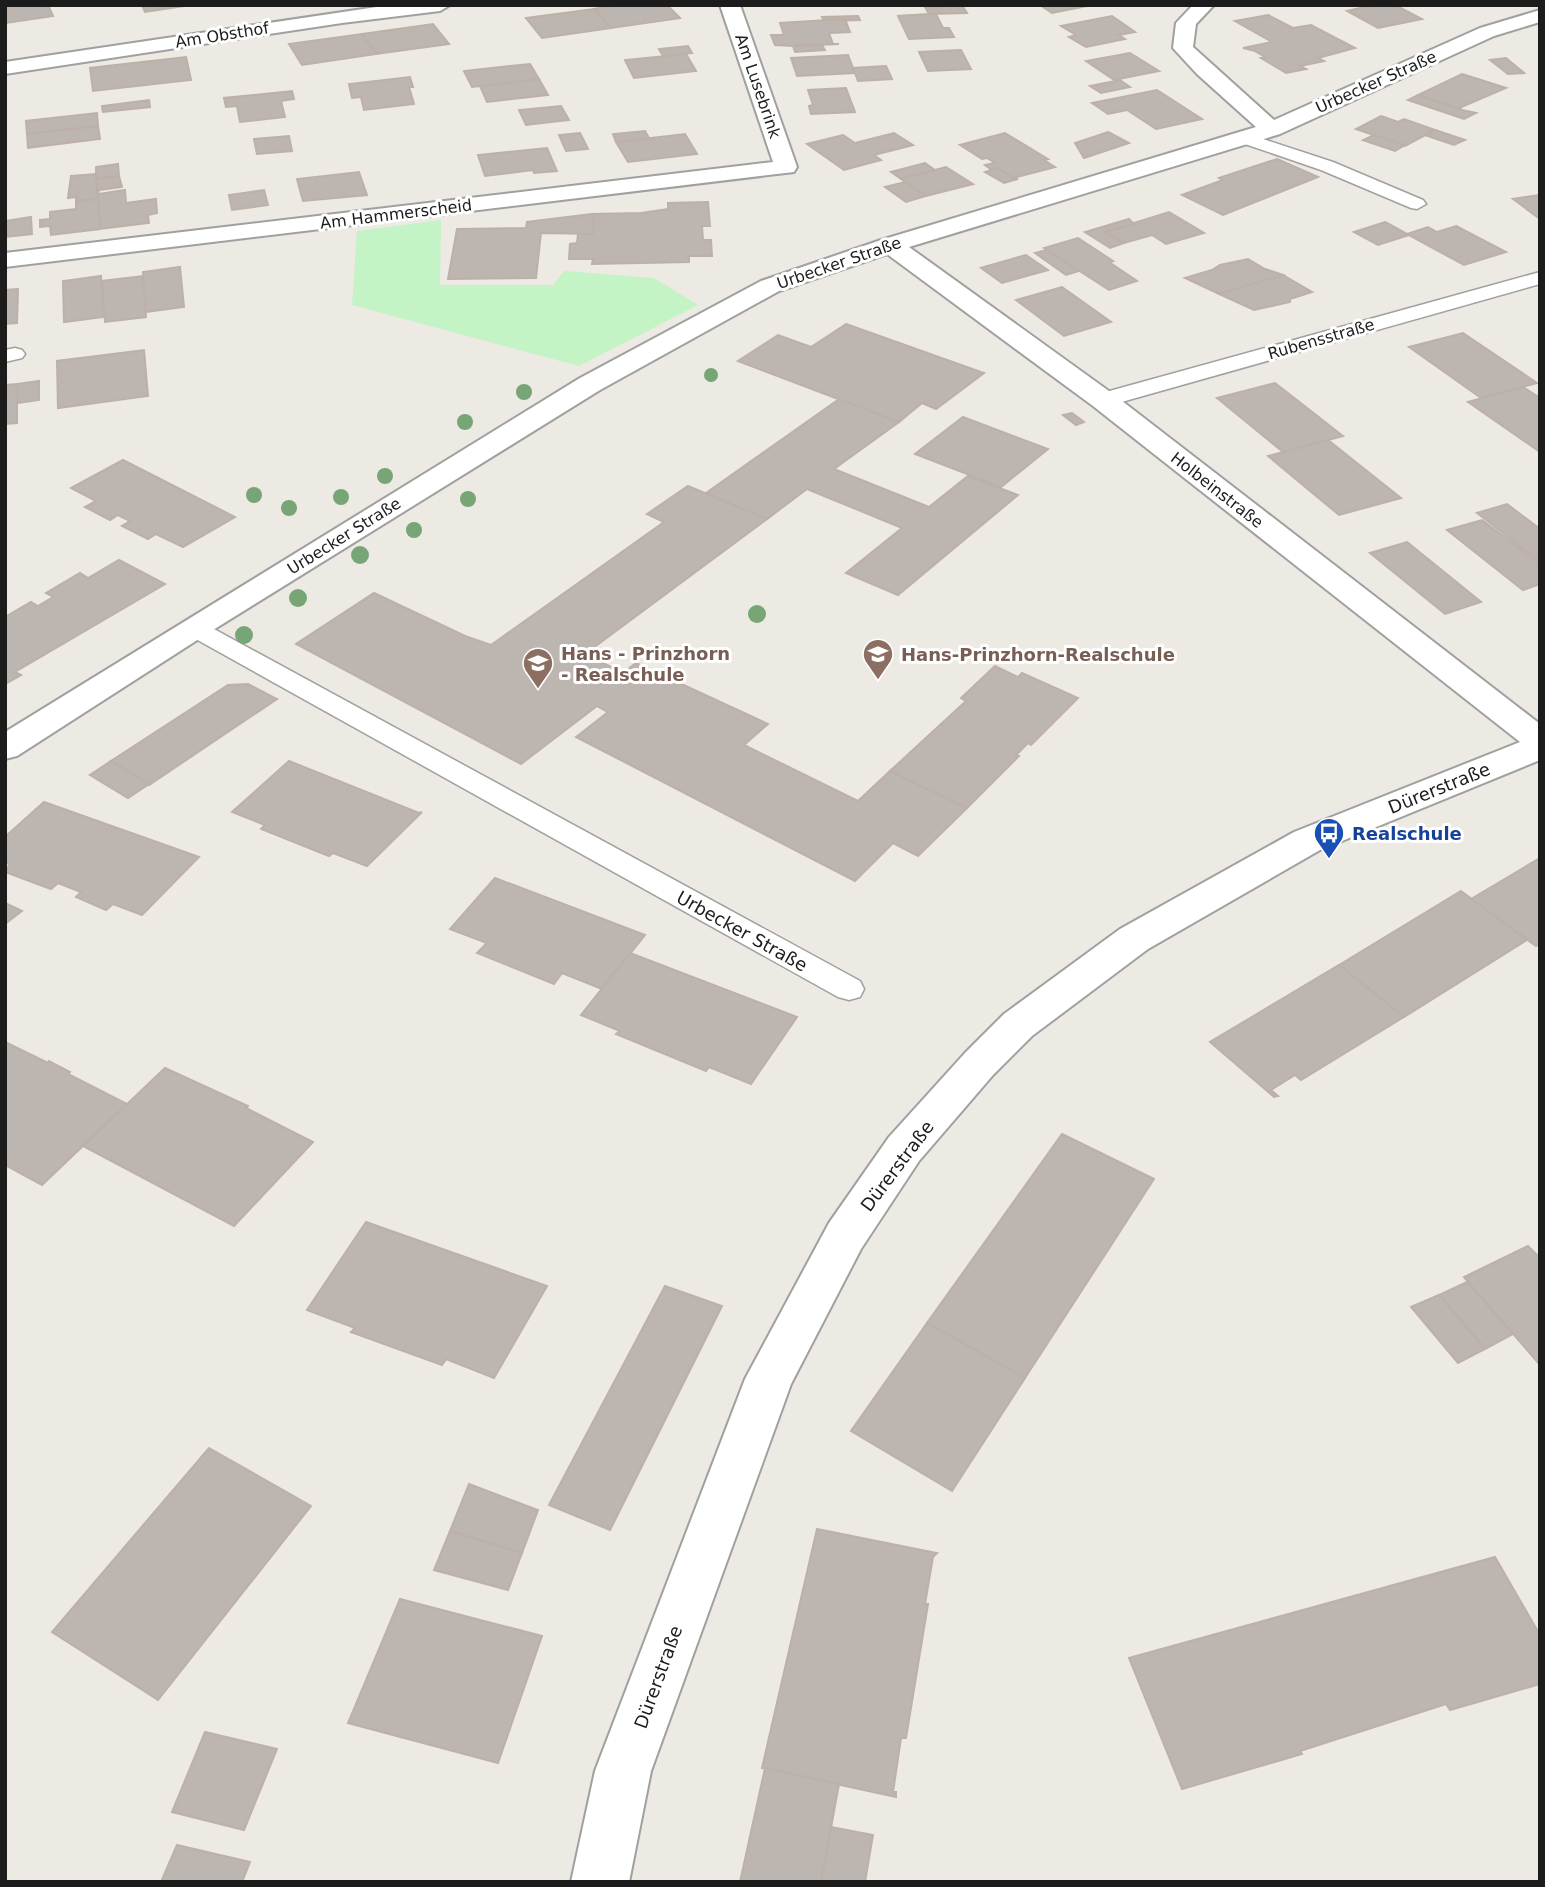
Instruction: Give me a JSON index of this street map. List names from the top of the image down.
{
  "streets": {
    "street": [
      "Am Obsthof",
      "Urbecker Straße",
      "Am Lusebrink",
      "Am Hammerscheid",
      "Holbeinstraße",
      "Dürerstraße"
    ],
    "lane": ["Rubensstraße"]
  },
  "crossings": [
    ["Urbecker Straße", "Holbeinstraße"],
    ["Am Lusebrink", "Am Hammerscheid"],
    ["Rubensstraße", "Holbeinstraße"]
  ],
  "places": {
    "school or university": ["Hans-Prinzhorn-Realschule", "Hans - Prinzhorn - Realschule"],
    "bus stop": ["Realschule"]
  }
}
